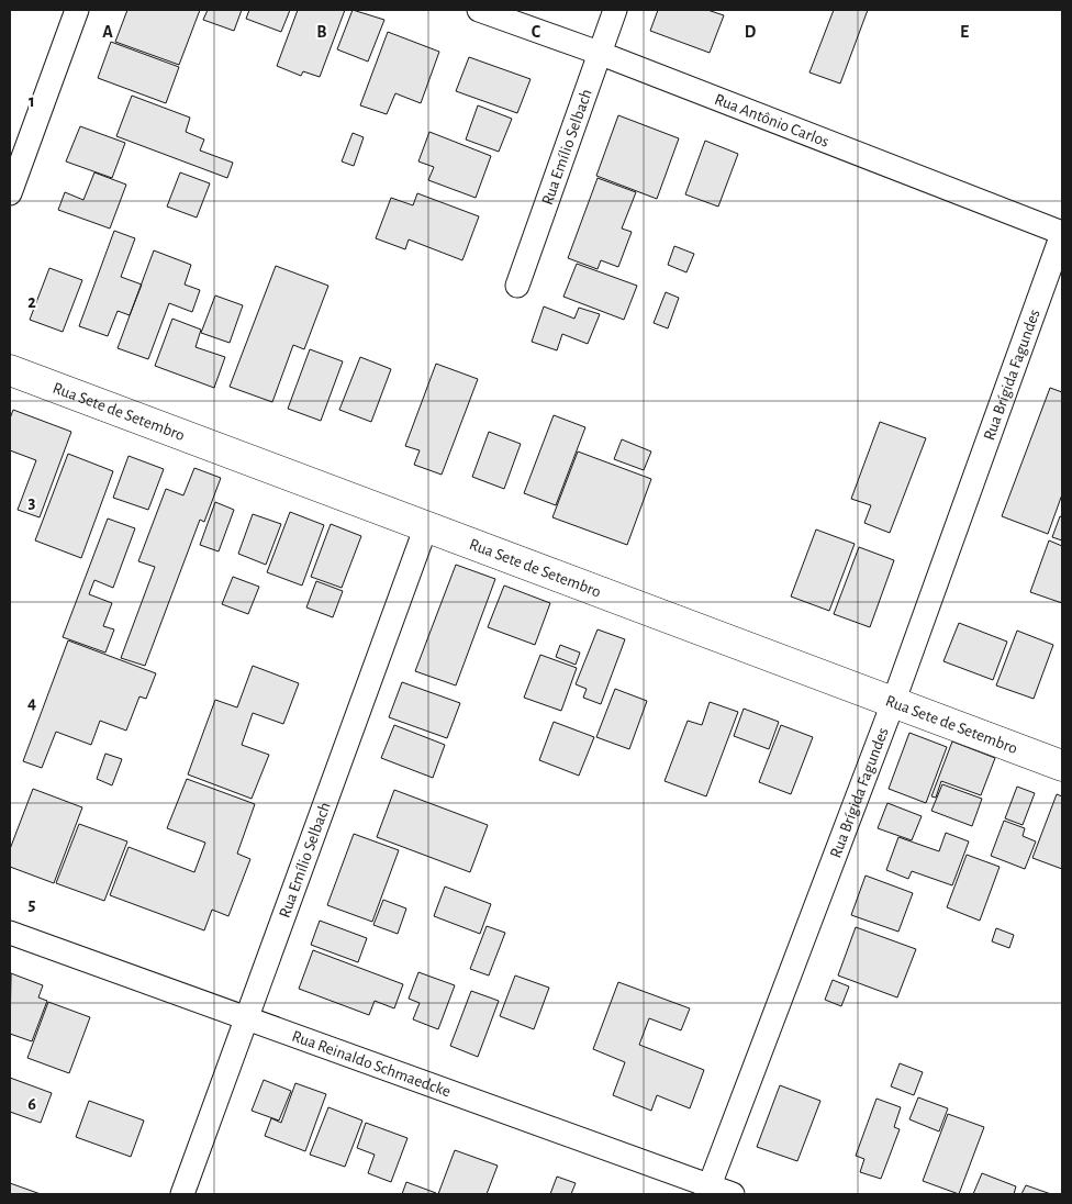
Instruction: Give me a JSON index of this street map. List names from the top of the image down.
{
  "streets": {
    "main road": ["Rua Sete de Setembro"],
    "street": [
      "Rua Antônio Carlos",
      "Rua Emílio Selbach",
      "Rua Brígida Fagundes",
      "Rua Reinaldo Schmaedcke"
    ]
  },
  "crossings": [
    ["Rua Antônio Carlos", "Rua Emílio Selbach"],
    ["Rua Antônio Carlos", "Rua Brígida Fagundes"],
    ["Rua Emílio Selbach", "Rua Sete de Setembro"],
    ["Rua Emílio Selbach", "Rua Reinaldo Schmaedcke"],
    ["Rua Brígida Fagundes", "Rua Sete de Setembro"],
    ["Rua Brígida Fagundes", "Rua Reinaldo Schmaedcke"]
  ],
  "grid": {
    "columns": [
      "A",
      "B",
      "C",
      "D",
      "E"
    ],
    "rows": [
      "1",
      "2",
      "3",
      "4",
      "5",
      "6"
    ]
  }
}
